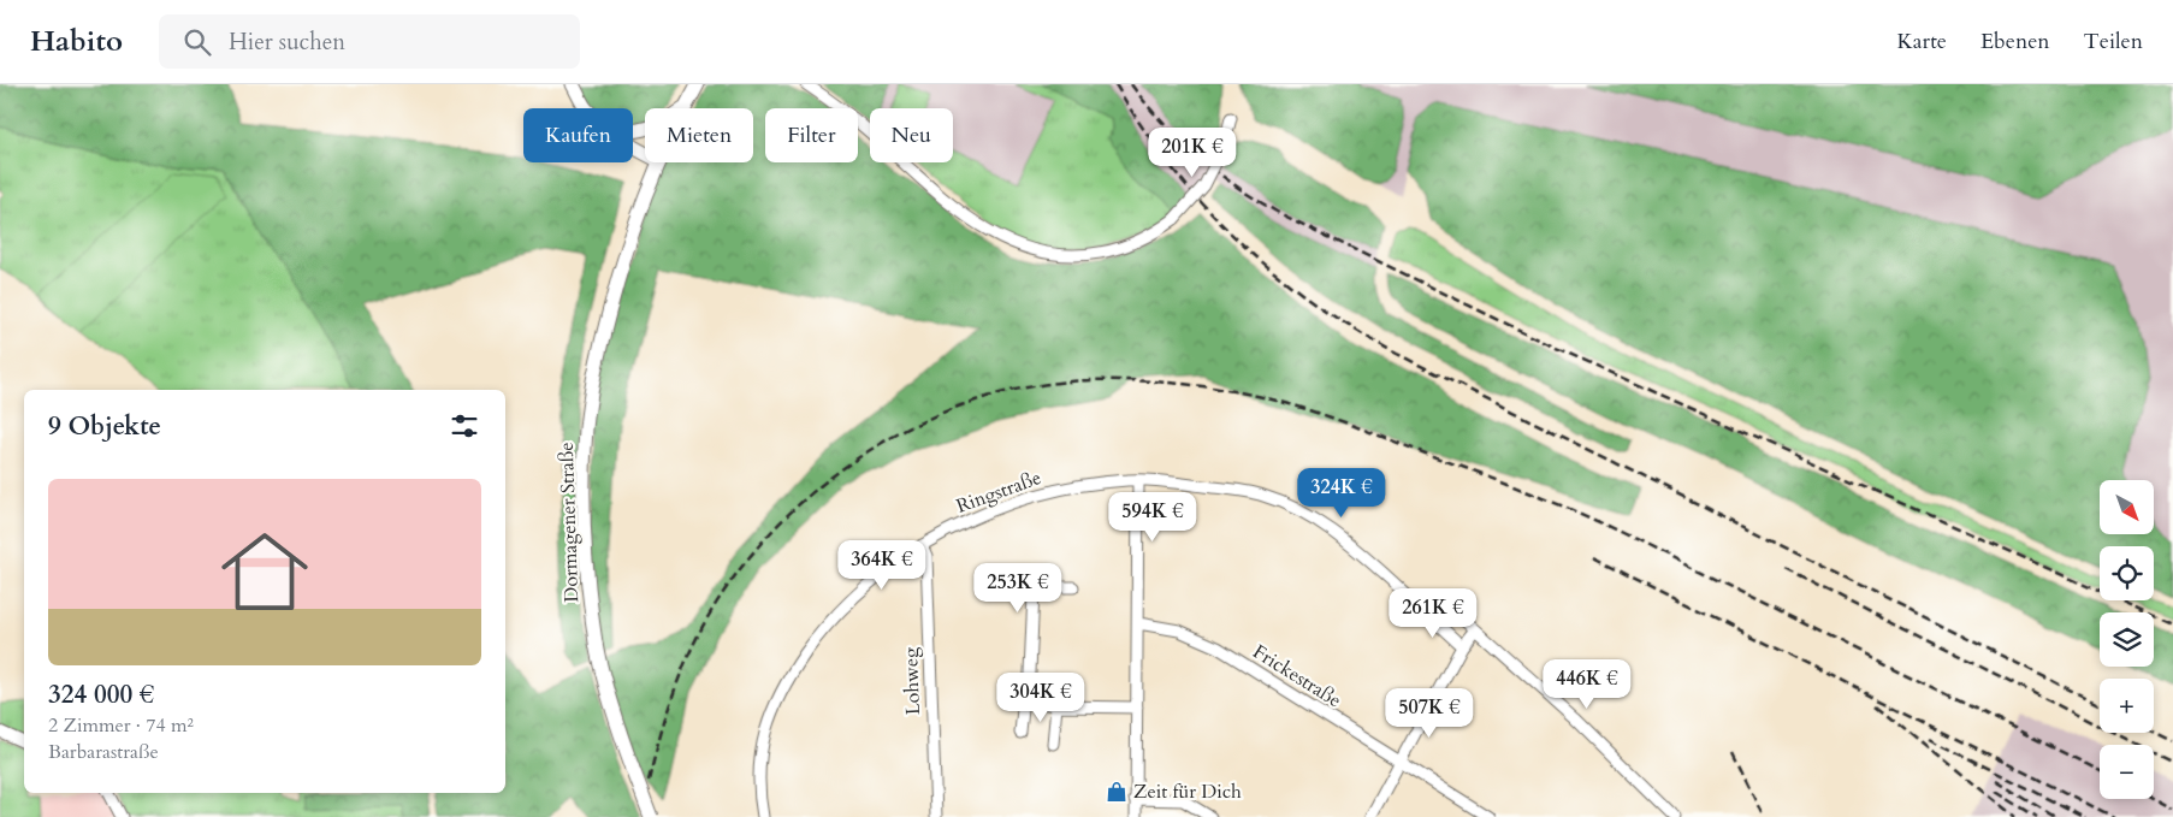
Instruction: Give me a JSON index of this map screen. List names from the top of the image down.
{
  "streets": {
    "main road": ["Dormagener Straße"],
    "street": ["Ringstraße", "Frickestraße", "Lohweg"]
  },
  "crossings": [
    ["Ringstraße", "Lohweg"]
  ],
  "places": {
    "shop": ["Zeit für Dich"]
  },
  "north": "bottom right",
  "page": {
    "header": "Habito",
    "search": "Hier suchen",
    "nav": ["Karte", "Ebenen", "Teilen"],
    "chip": [
      "Kaufen",
      "Mieten",
      "Filter",
      "Neu"
    ],
    "price": [
      "201K €",
      "324K €",
      "594K €",
      "364K €",
      "253K €",
      "261K €",
      "446K €",
      "304K €",
      "507K €"
    ],
    "heading": "9 Objekte",
    "list": [
      {
        "name": "324 000 €",
        "note": "2 Zimmer · 74 m² · Barbarastraße"
      }
    ],
    "map_buttons": ["+", "−"]
  }
}
